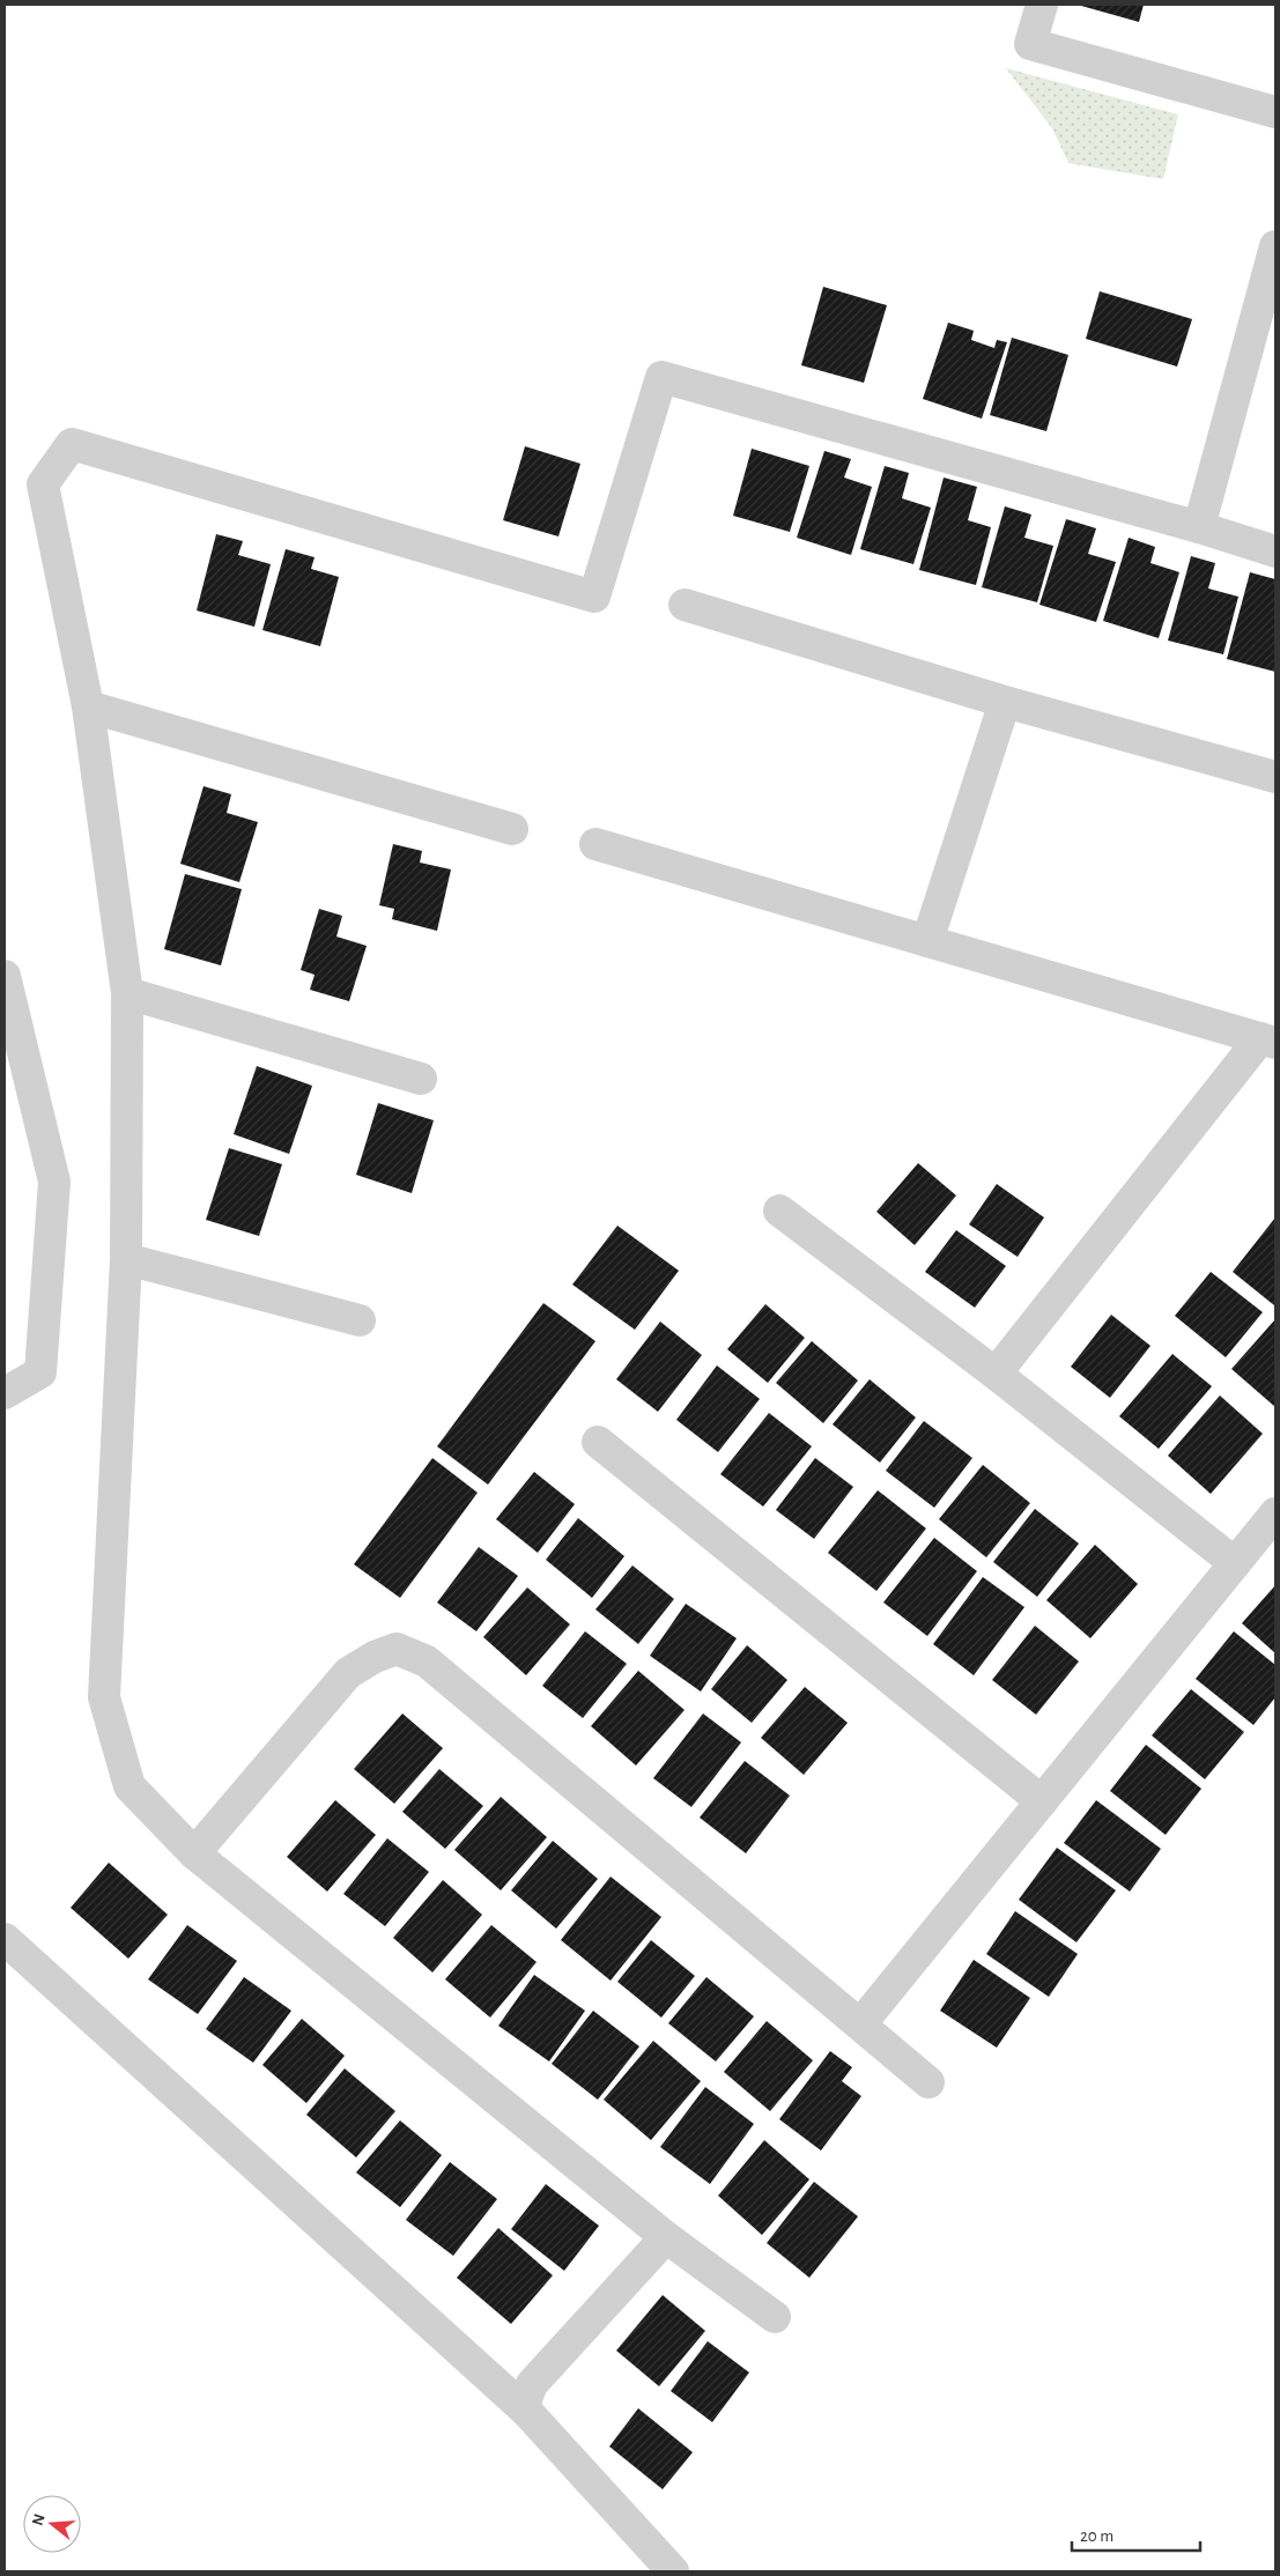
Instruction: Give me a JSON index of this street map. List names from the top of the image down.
{
  "scale_bar": "20 m",
  "north": "left"
}
